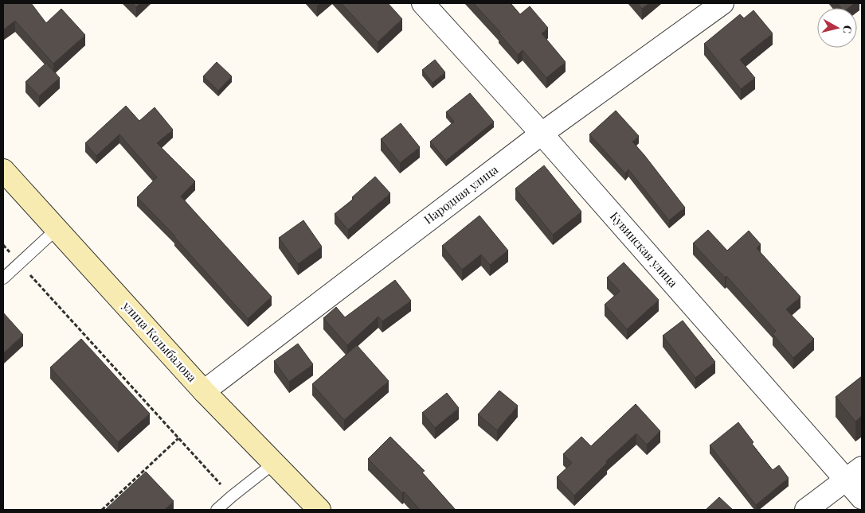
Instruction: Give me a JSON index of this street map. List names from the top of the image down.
{
  "streets": {
    "street": ["Народная улица", "Кувинская улица", "улица Колыбалова"]
  },
  "crossings": [
    ["Народная улица", "Кувинская улица"],
    ["Народная улица", "улица Колыбалова"]
  ],
  "north": "right"
}
